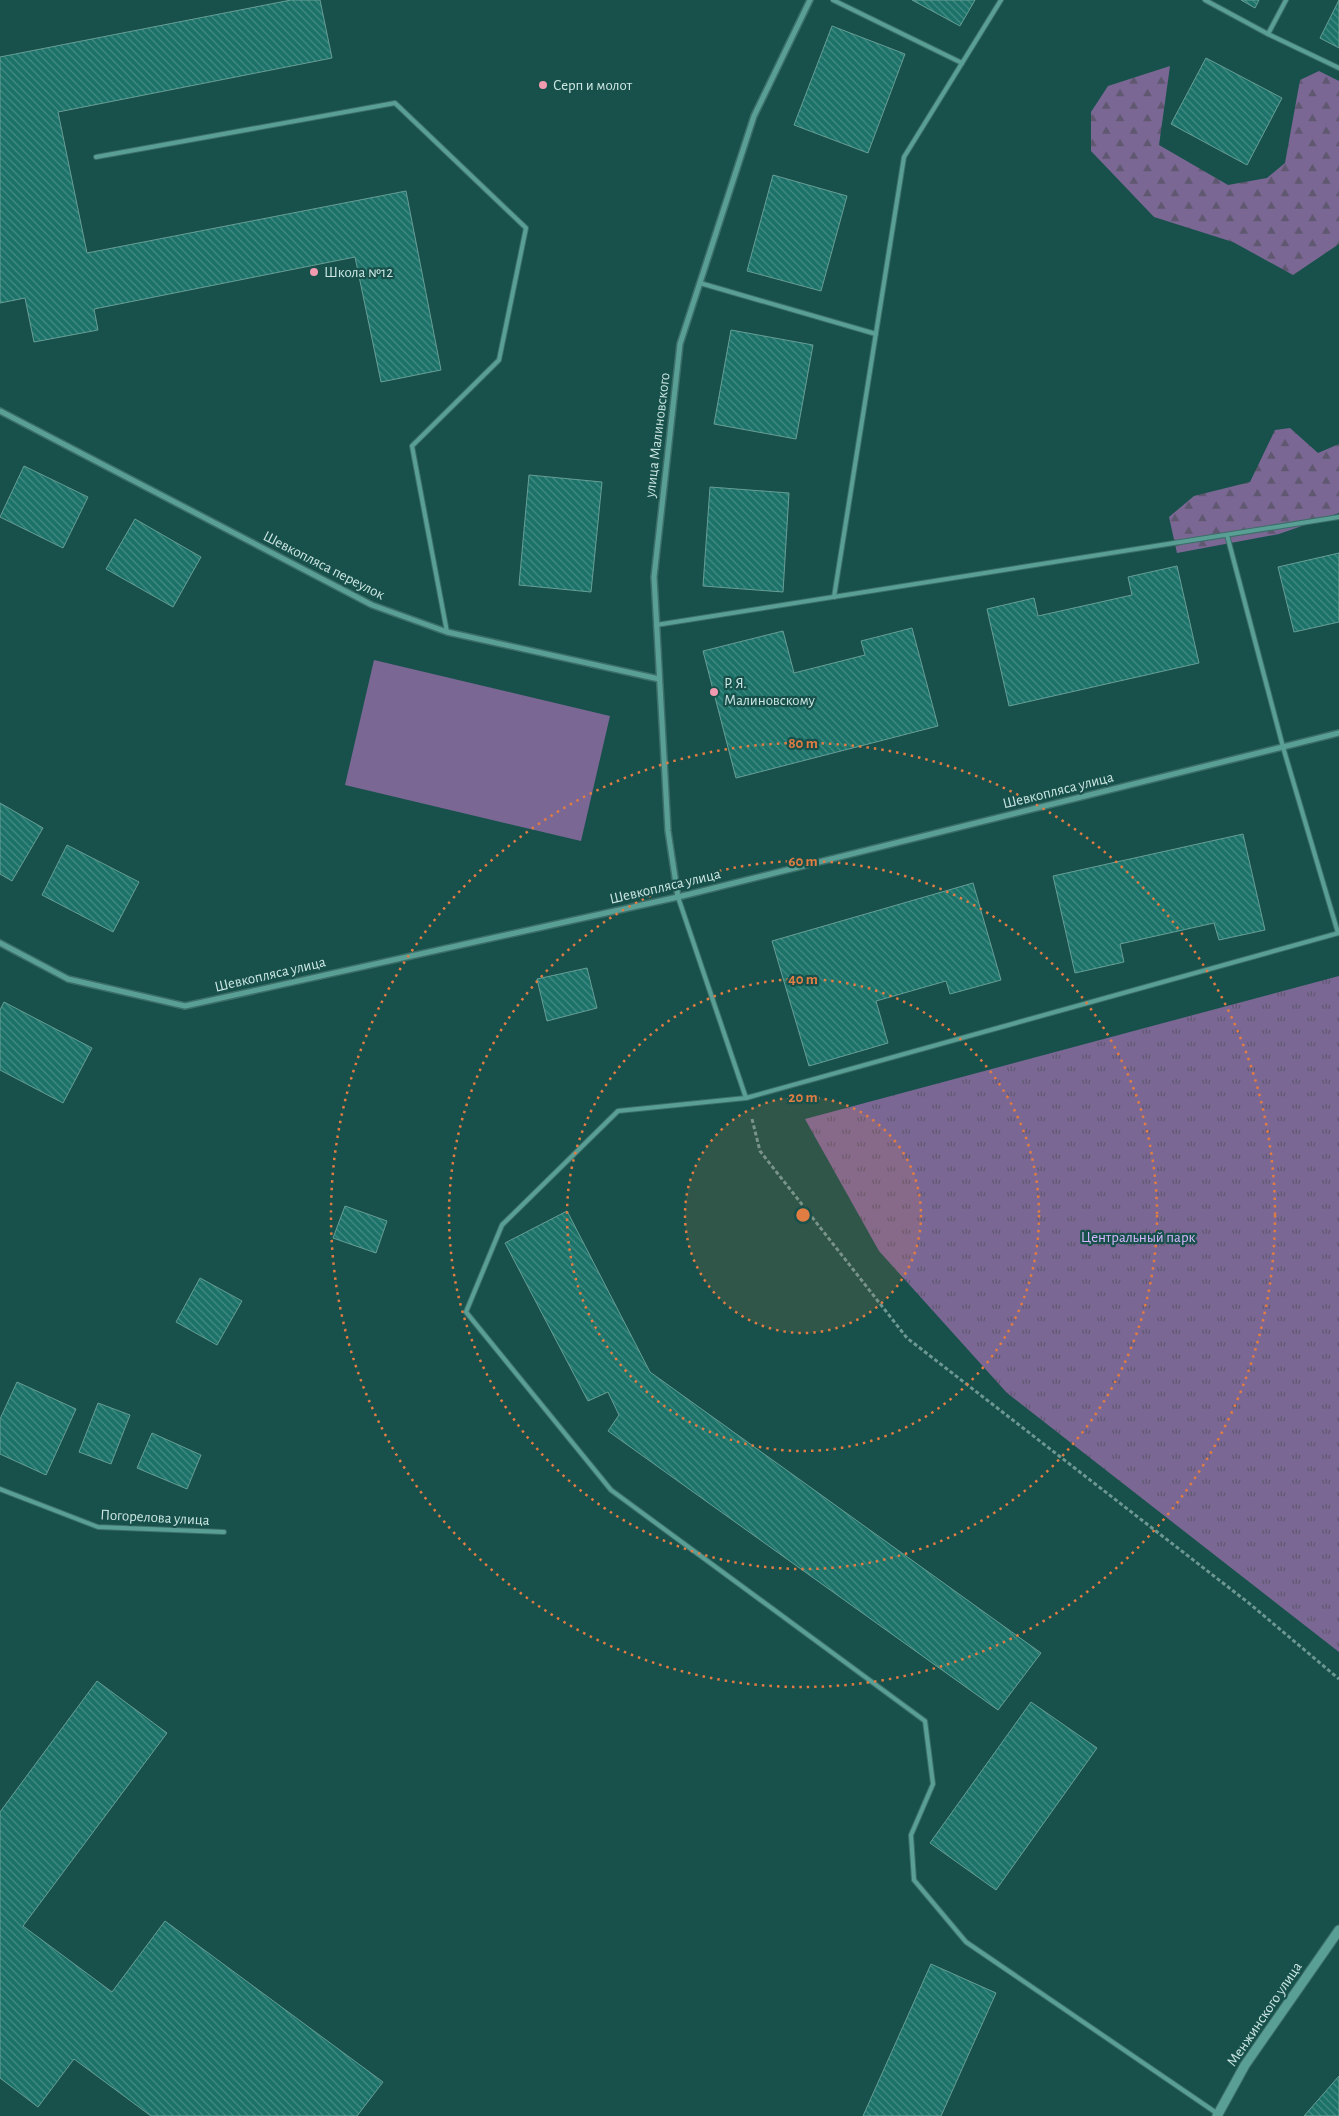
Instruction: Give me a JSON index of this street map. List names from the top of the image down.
{
  "streets": {
    "street": [
      "улица Малиновского",
      "Шевкопляса переулок",
      "Шевкопляса улица",
      "Менжинского улица"
    ],
    "lane": ["Погорелова улица"]
  },
  "crossings": [
    ["улица Малиновского", "Шевкопляса переулок"],
    ["улица Малиновского", "Шевкопляса улица"]
  ],
  "parks": ["Центральный парк"],
  "places": ["Серп и молот", "Школа №12", "Р. Я. Малиновскому"],
  "rings": [
    "80 m",
    "60 m",
    "40 m",
    "20 m"
  ]
}
